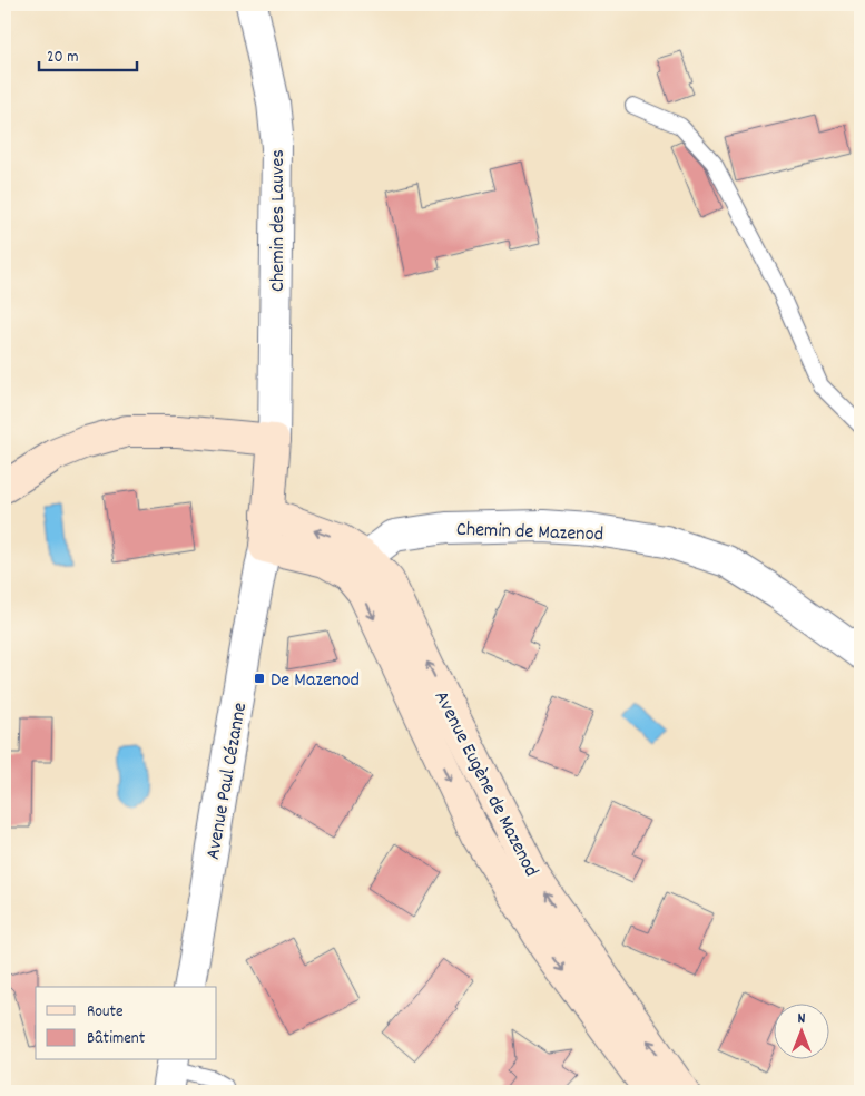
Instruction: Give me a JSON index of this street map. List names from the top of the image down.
{
  "streets": {
    "street": [
      "Chemin des Lauves",
      "Chemin de Mazenod",
      "Avenue Paul Cézanne",
      "Avenue Eugène de Mazenod"
    ]
  },
  "crossings": [
    ["Chemin des Lauves", "Avenue Paul Cézanne"],
    ["Chemin de Mazenod", "Avenue Eugène de Mazenod"],
    ["Avenue Paul Cézanne", "Avenue Eugène de Mazenod"]
  ],
  "places": {
    "transit": ["De Mazenod"]
  },
  "legend": ["Route", "Bâtiment"],
  "scale_bar": "20 m",
  "north": "top"
}
